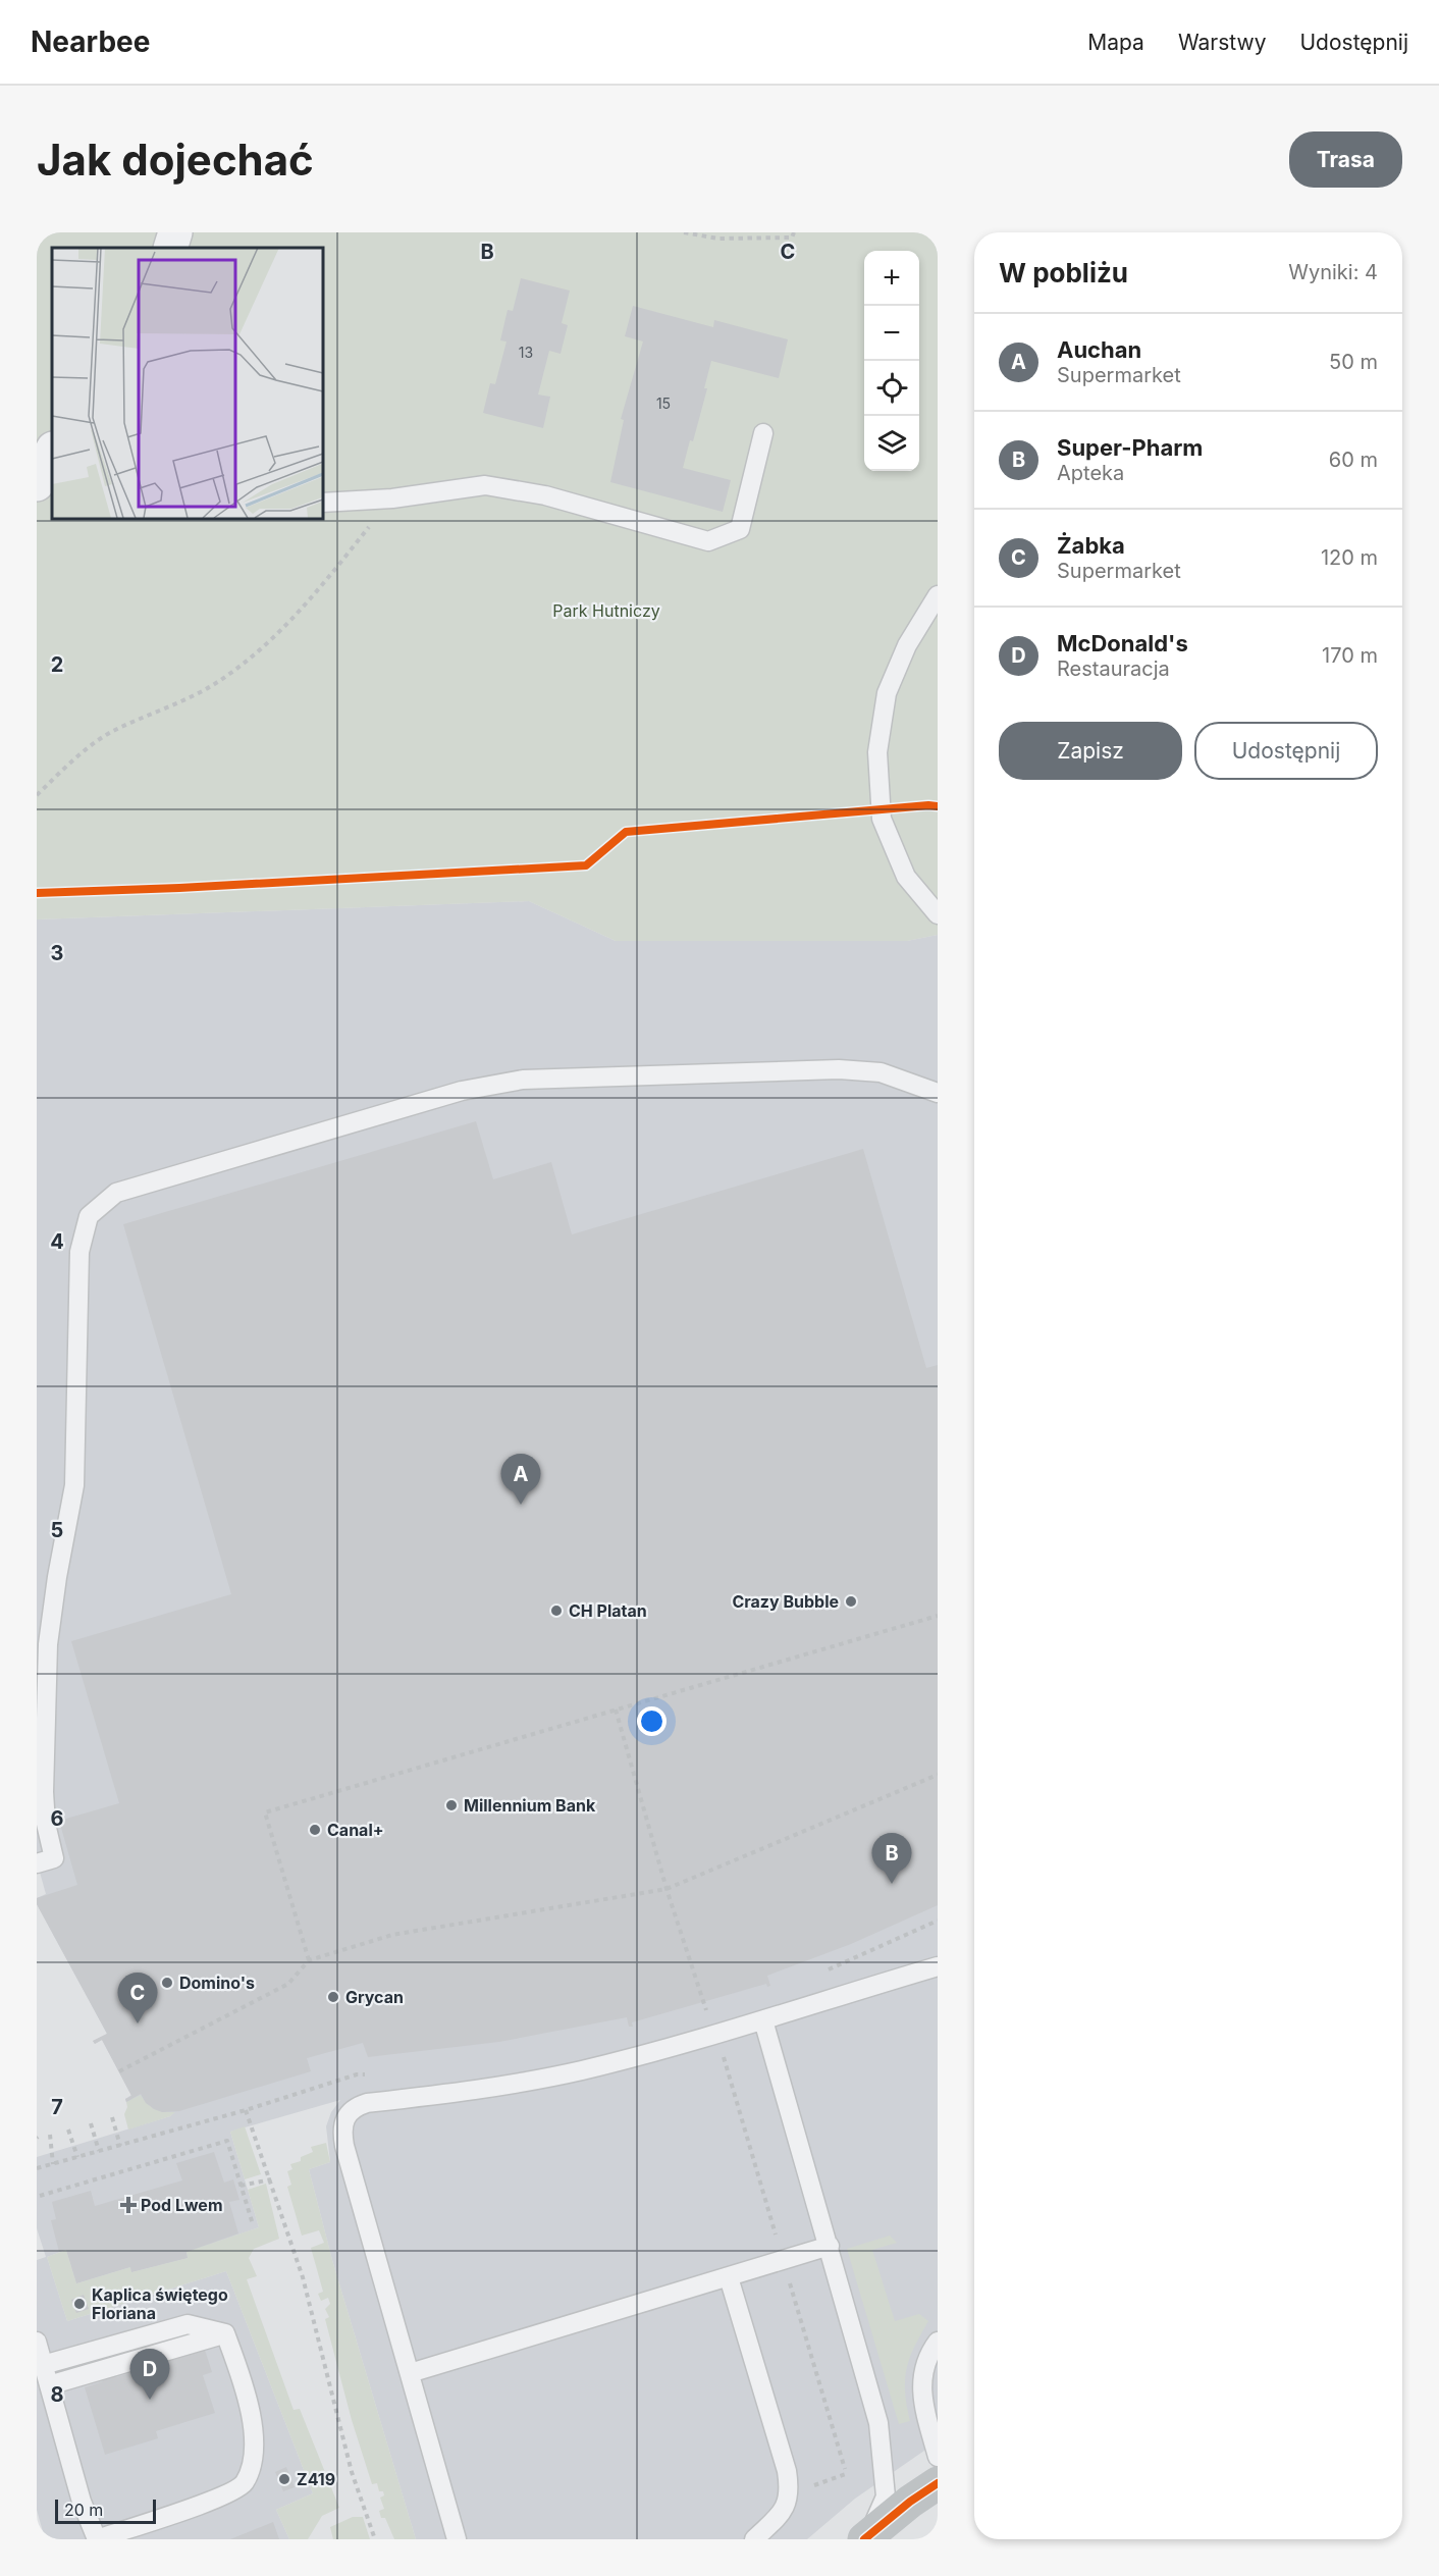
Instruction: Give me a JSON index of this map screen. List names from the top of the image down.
{
  "parks": ["Park Hutniczy"],
  "places": {
    "other": [
      "Crazy Bubble",
      "CH Platan",
      "Millennium Bank",
      "Canal+",
      "Domino's",
      "Grycan",
      "Kaplica świętego Floriana",
      "Z419"
    ],
    "health": ["Pod Lwem"]
  },
  "house_numbers": ["13", "15"],
  "scale_bar": "20 m",
  "page": {
    "header": "Nearbee",
    "nav": ["Mapa", "Warstwy", "Udostępnij"],
    "buttons": [
      "Trasa",
      ["Zapisz", "Udostępnij"]
    ],
    "title": "Jak dojechać",
    "heading": ["W pobliżu", "Wyniki: 4"],
    "map_buttons": ["+", "−"],
    "list": [
      {
        "mark": "A",
        "name": "Auchan",
        "note": "Supermarket",
        "value": "50 m"
      },
      {
        "mark": "B",
        "name": "Super-Pharm",
        "note": "Apteka",
        "value": "60 m"
      },
      {
        "mark": "C",
        "name": "Żabka",
        "note": "Supermarket",
        "value": "120 m"
      },
      {
        "mark": "D",
        "name": "McDonald's",
        "note": "Restauracja",
        "value": "170 m"
      }
    ],
    "pins": [
      "A",
      "B",
      "C",
      "D"
    ],
    "scale": "20 m"
  },
  "grid": {
    "columns": ["B", "C"],
    "rows": [
      "2",
      "3",
      "4",
      "5",
      "6",
      "7",
      "8"
    ]
  }
}
